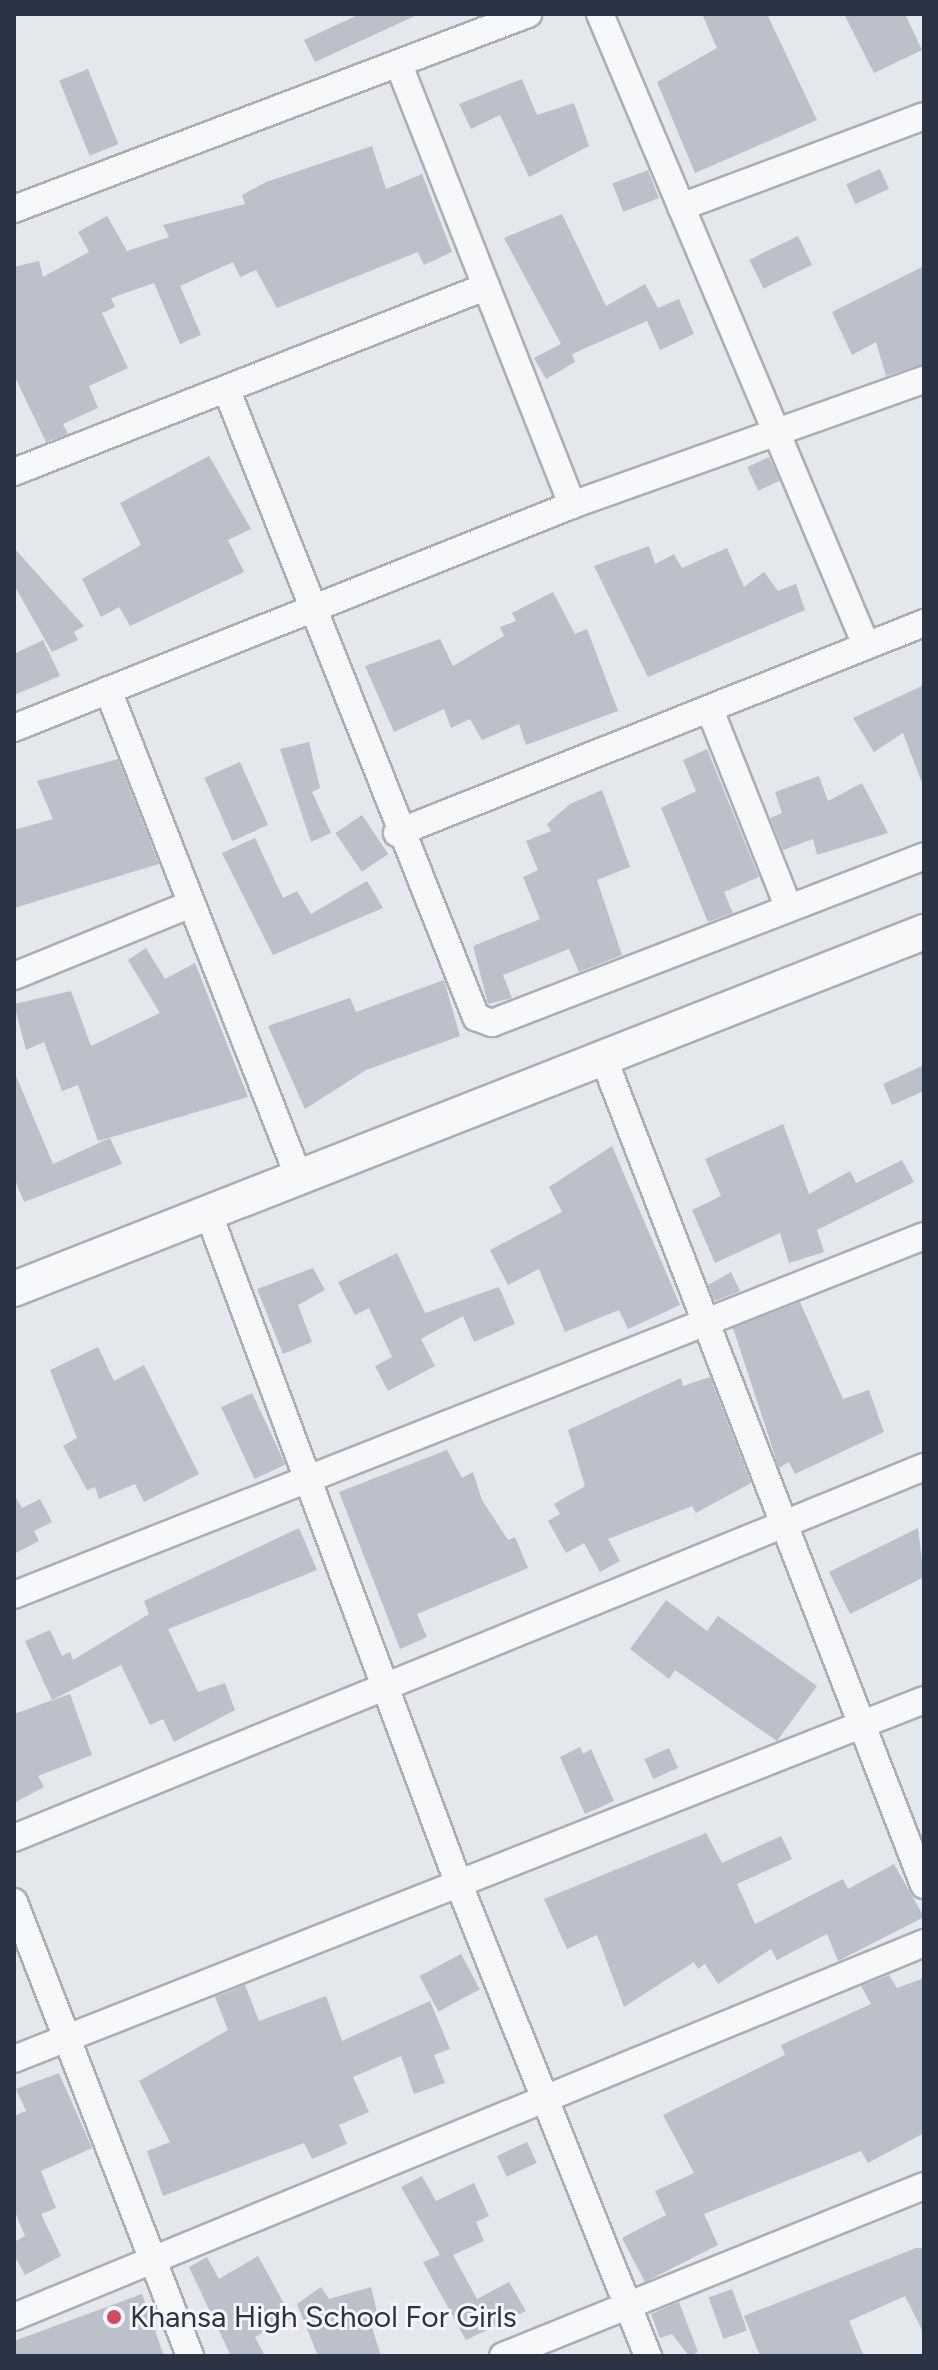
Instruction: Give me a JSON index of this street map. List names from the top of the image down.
{
  "places": ["Khansa High School For Girls"]
}
